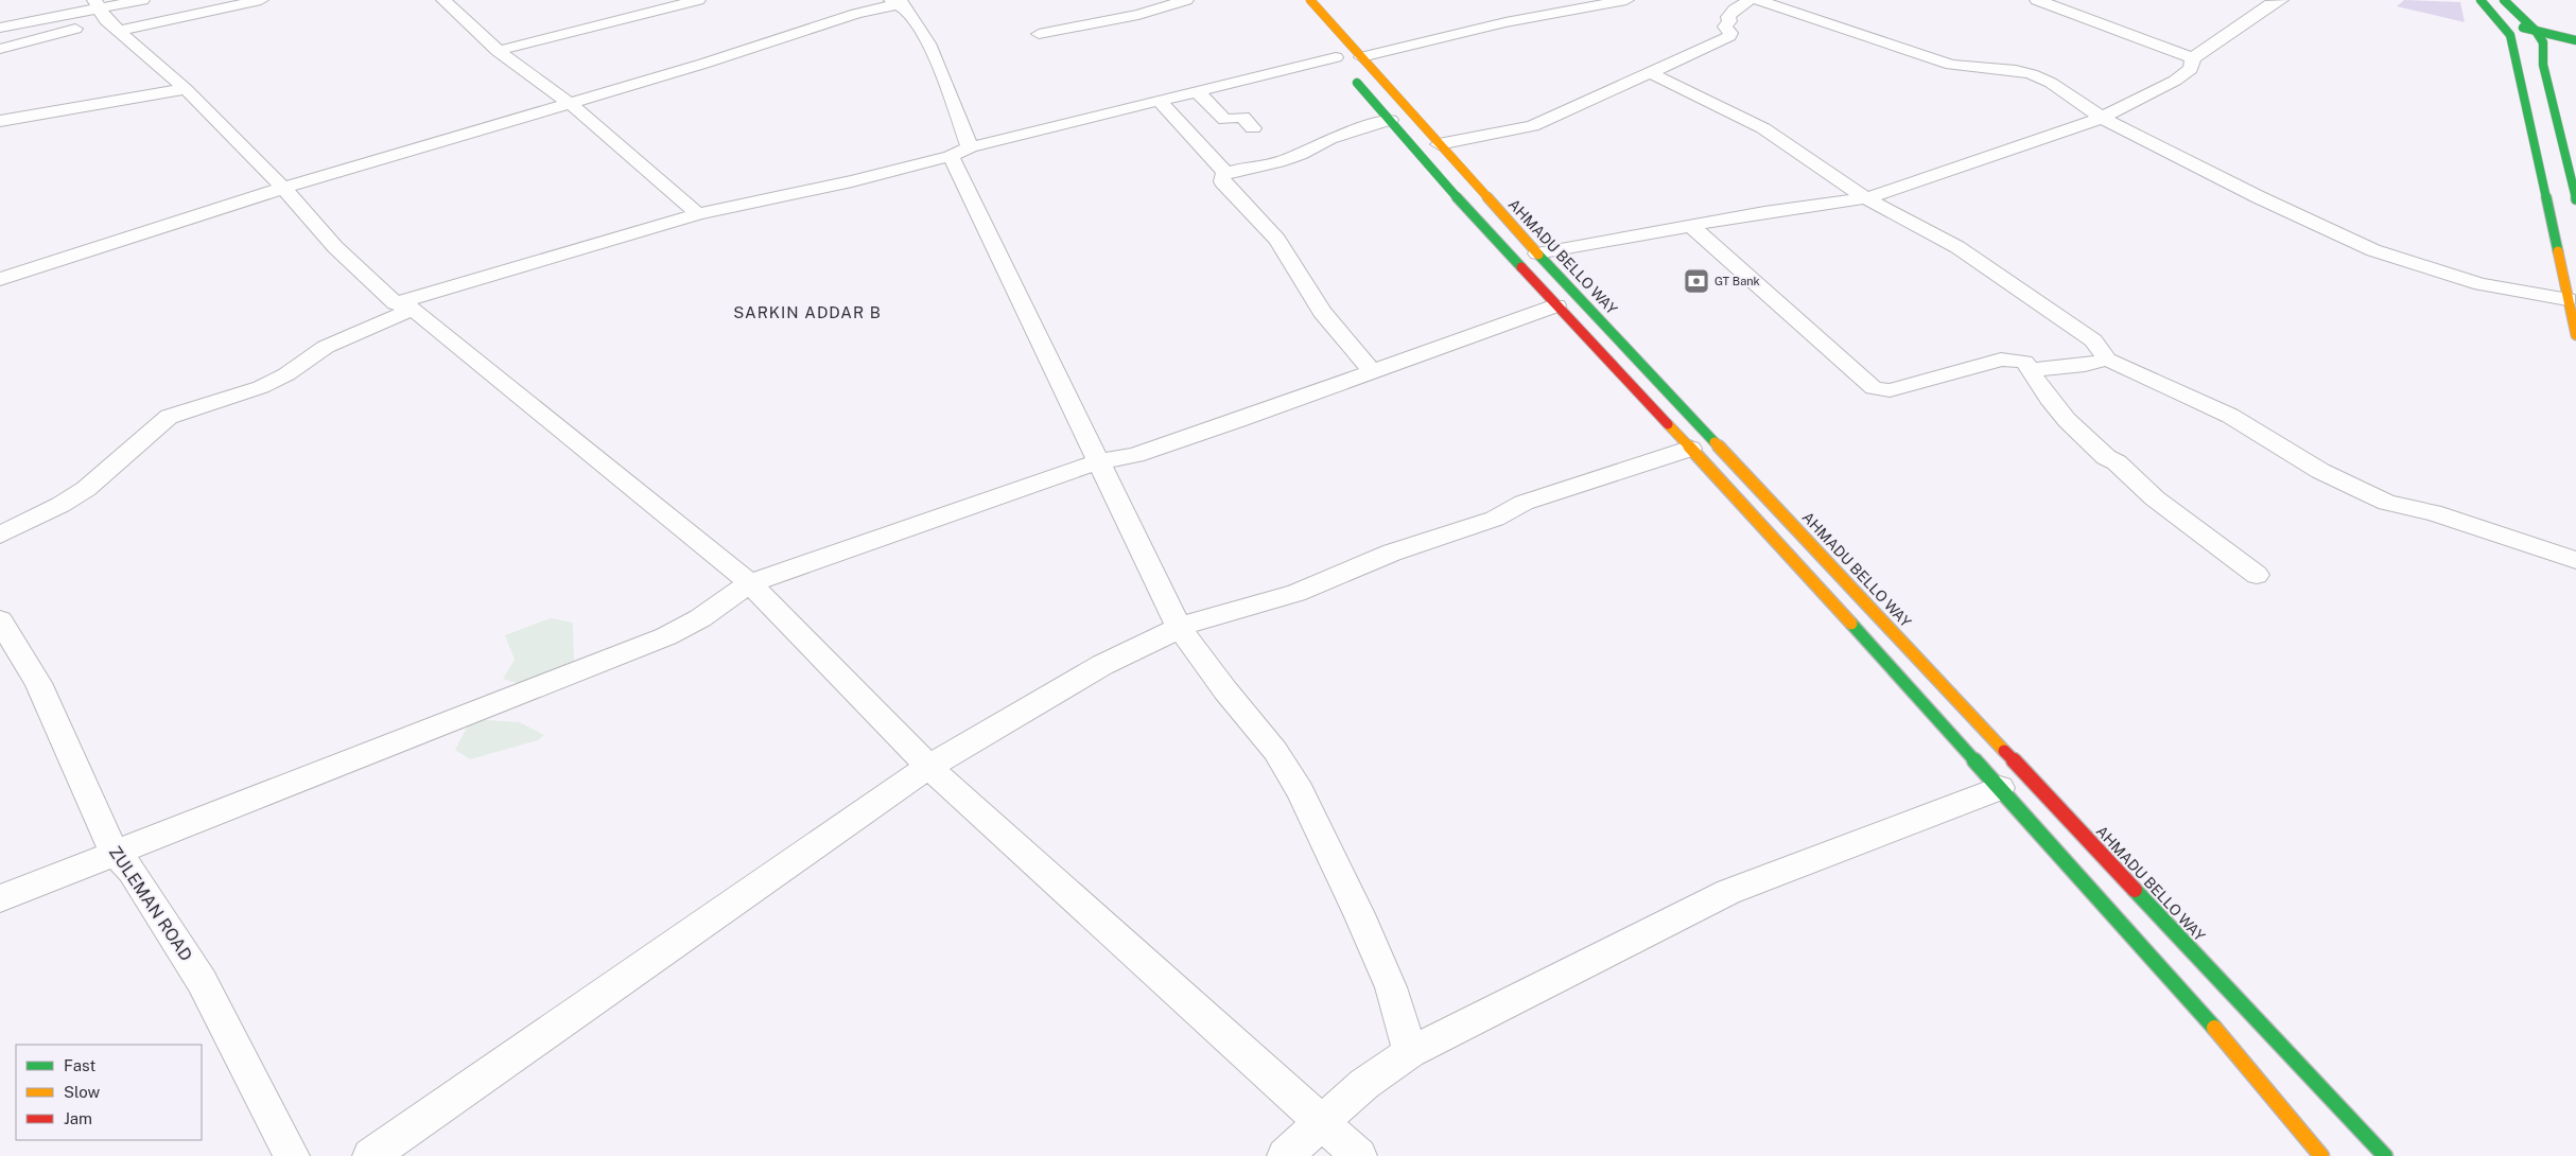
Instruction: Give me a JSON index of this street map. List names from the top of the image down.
{
  "streets": {
    "main road": ["AHMADU BELLO WAY"],
    "street": ["ZULEMAN ROAD"]
  },
  "districts": ["SARKIN ADDAR B"],
  "places": {
    "bank": ["GT Bank"]
  },
  "legend": ["Fast", "Slow", "Jam"]
}
